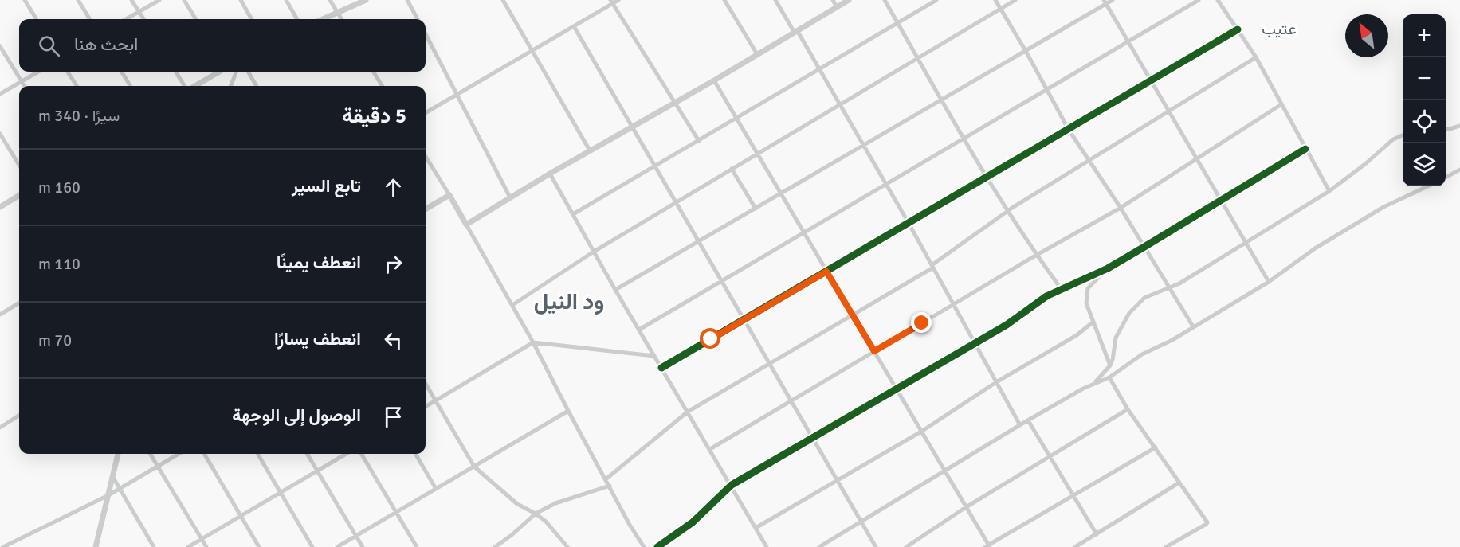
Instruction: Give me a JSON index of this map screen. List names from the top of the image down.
{
  "districts": ["عتيب", "ود النيل"],
  "north": "top left",
  "page": {
    "map_buttons": ["+", "−"],
    "search": "ابحث هنا",
    "heading": ["5 دقيقة", "سيرًا · 340 m"],
    "list": [
      ["تابع السير", "160 m"],
      ["انعطف يمينًا", "110 m"],
      ["انعطف يسارًا", "70 m"],
      "الوصول إلى الوجهة"
    ]
  }
}
